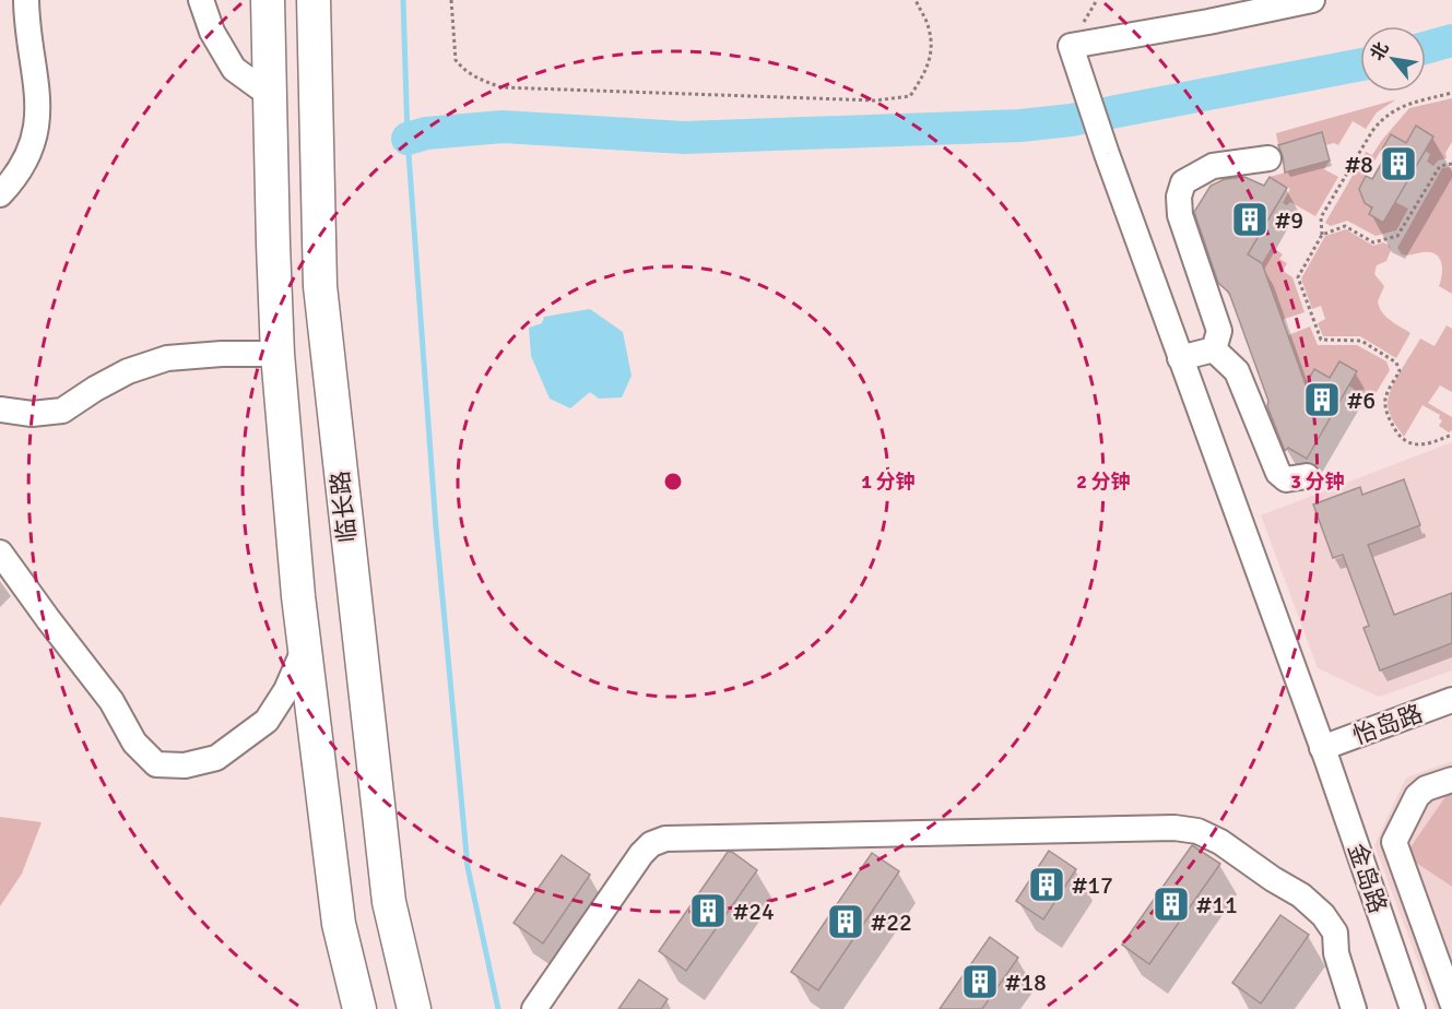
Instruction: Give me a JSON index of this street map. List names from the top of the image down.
{
  "streets": {
    "main road": ["临长路"],
    "street": ["怡岛路", "金岛路"]
  },
  "crossings": [
    ["怡岛路", "金岛路"]
  ],
  "places": {
    "building": [
      "#8",
      "#9",
      "#6",
      "#17",
      "#11",
      "#24",
      "#22",
      "#18"
    ]
  },
  "north": "top left",
  "rings": ["1 分钟", "2 分钟", "3 分钟"]
}
